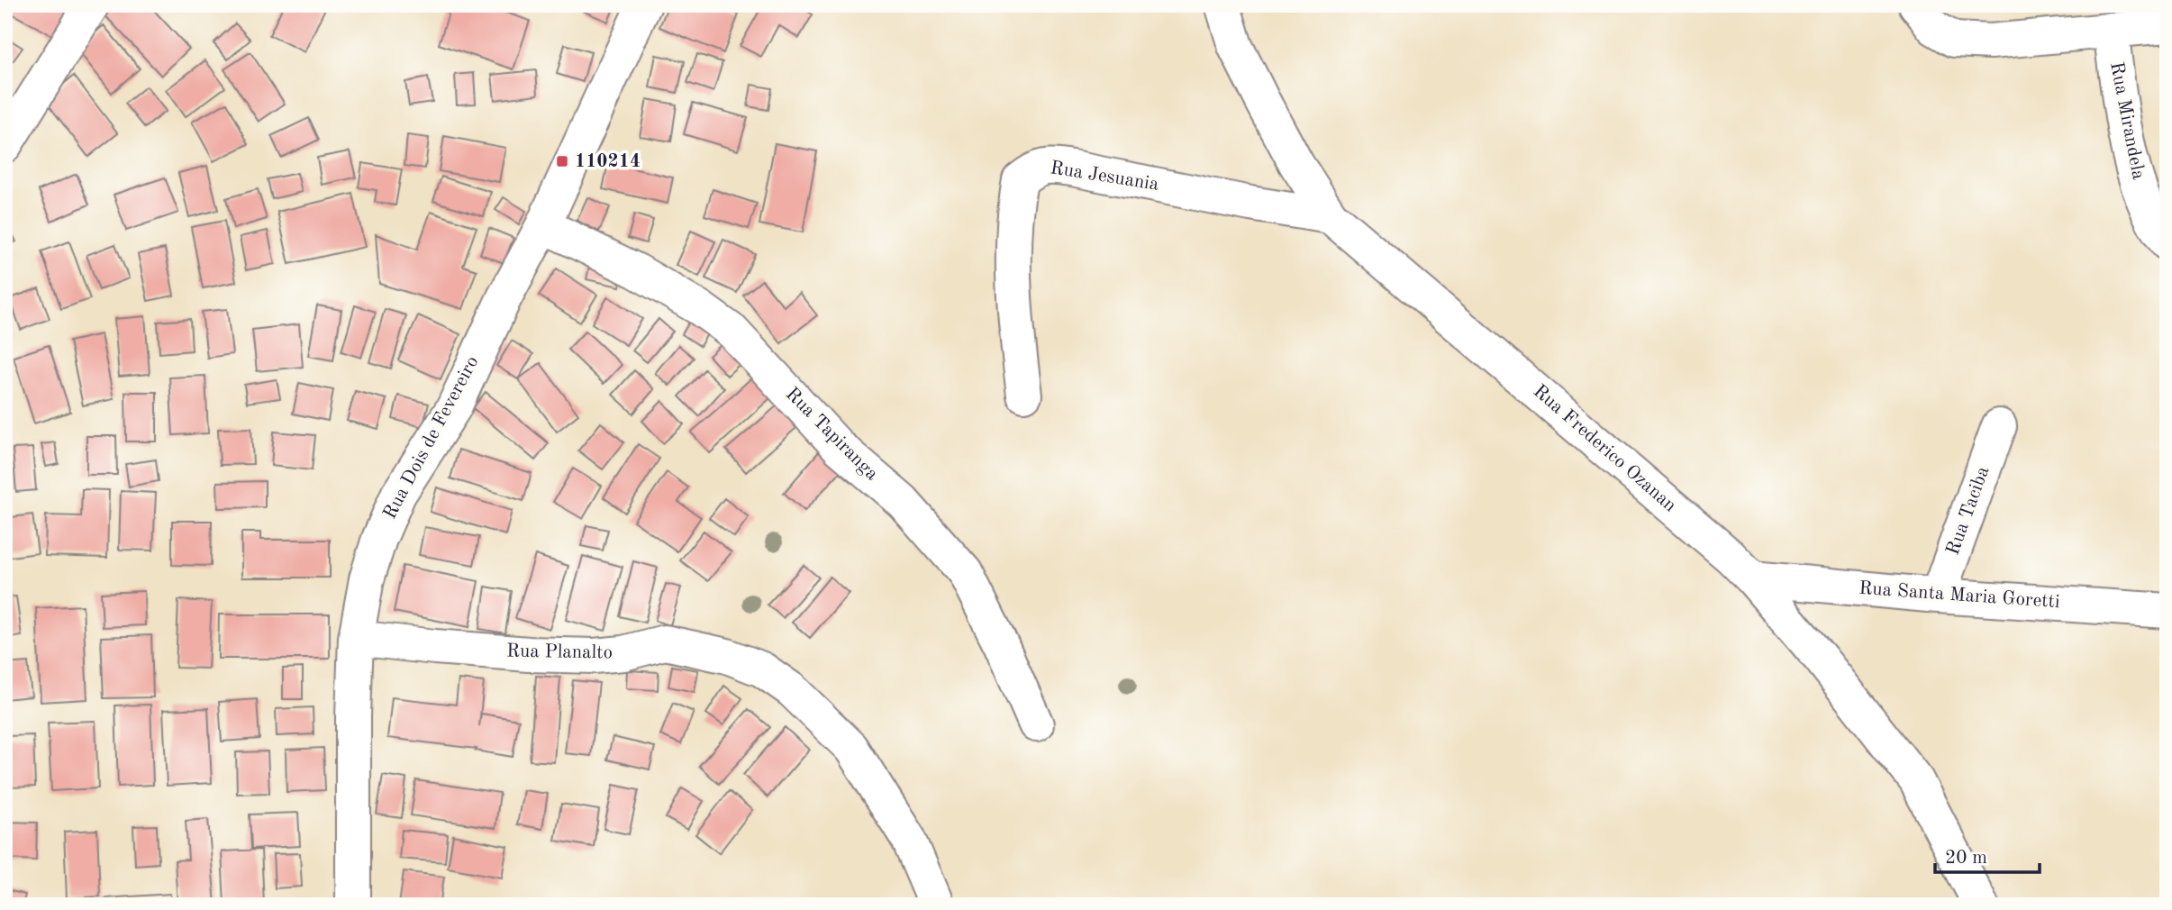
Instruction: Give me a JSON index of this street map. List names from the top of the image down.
{
  "streets": {
    "street": [
      "Rua Mirandela",
      "Rua Jesuania",
      "Rua Tapiranga",
      "Rua Dois de Fevereiro",
      "Rua Frederico Ozanan",
      "Rua Taciba",
      "Rua Santa Maria Goretti",
      "Rua Planalto"
    ]
  },
  "crossings": [
    ["Rua Jesuania", "Rua Frederico Ozanan"],
    ["Rua Tapiranga", "Rua Dois de Fevereiro"],
    ["Rua Dois de Fevereiro", "Rua Planalto"],
    ["Rua Frederico Ozanan", "Rua Santa Maria Goretti"],
    ["Rua Taciba", "Rua Santa Maria Goretti"]
  ],
  "places": {
    "transit": ["110214"]
  },
  "scale_bar": "20 m"
}
